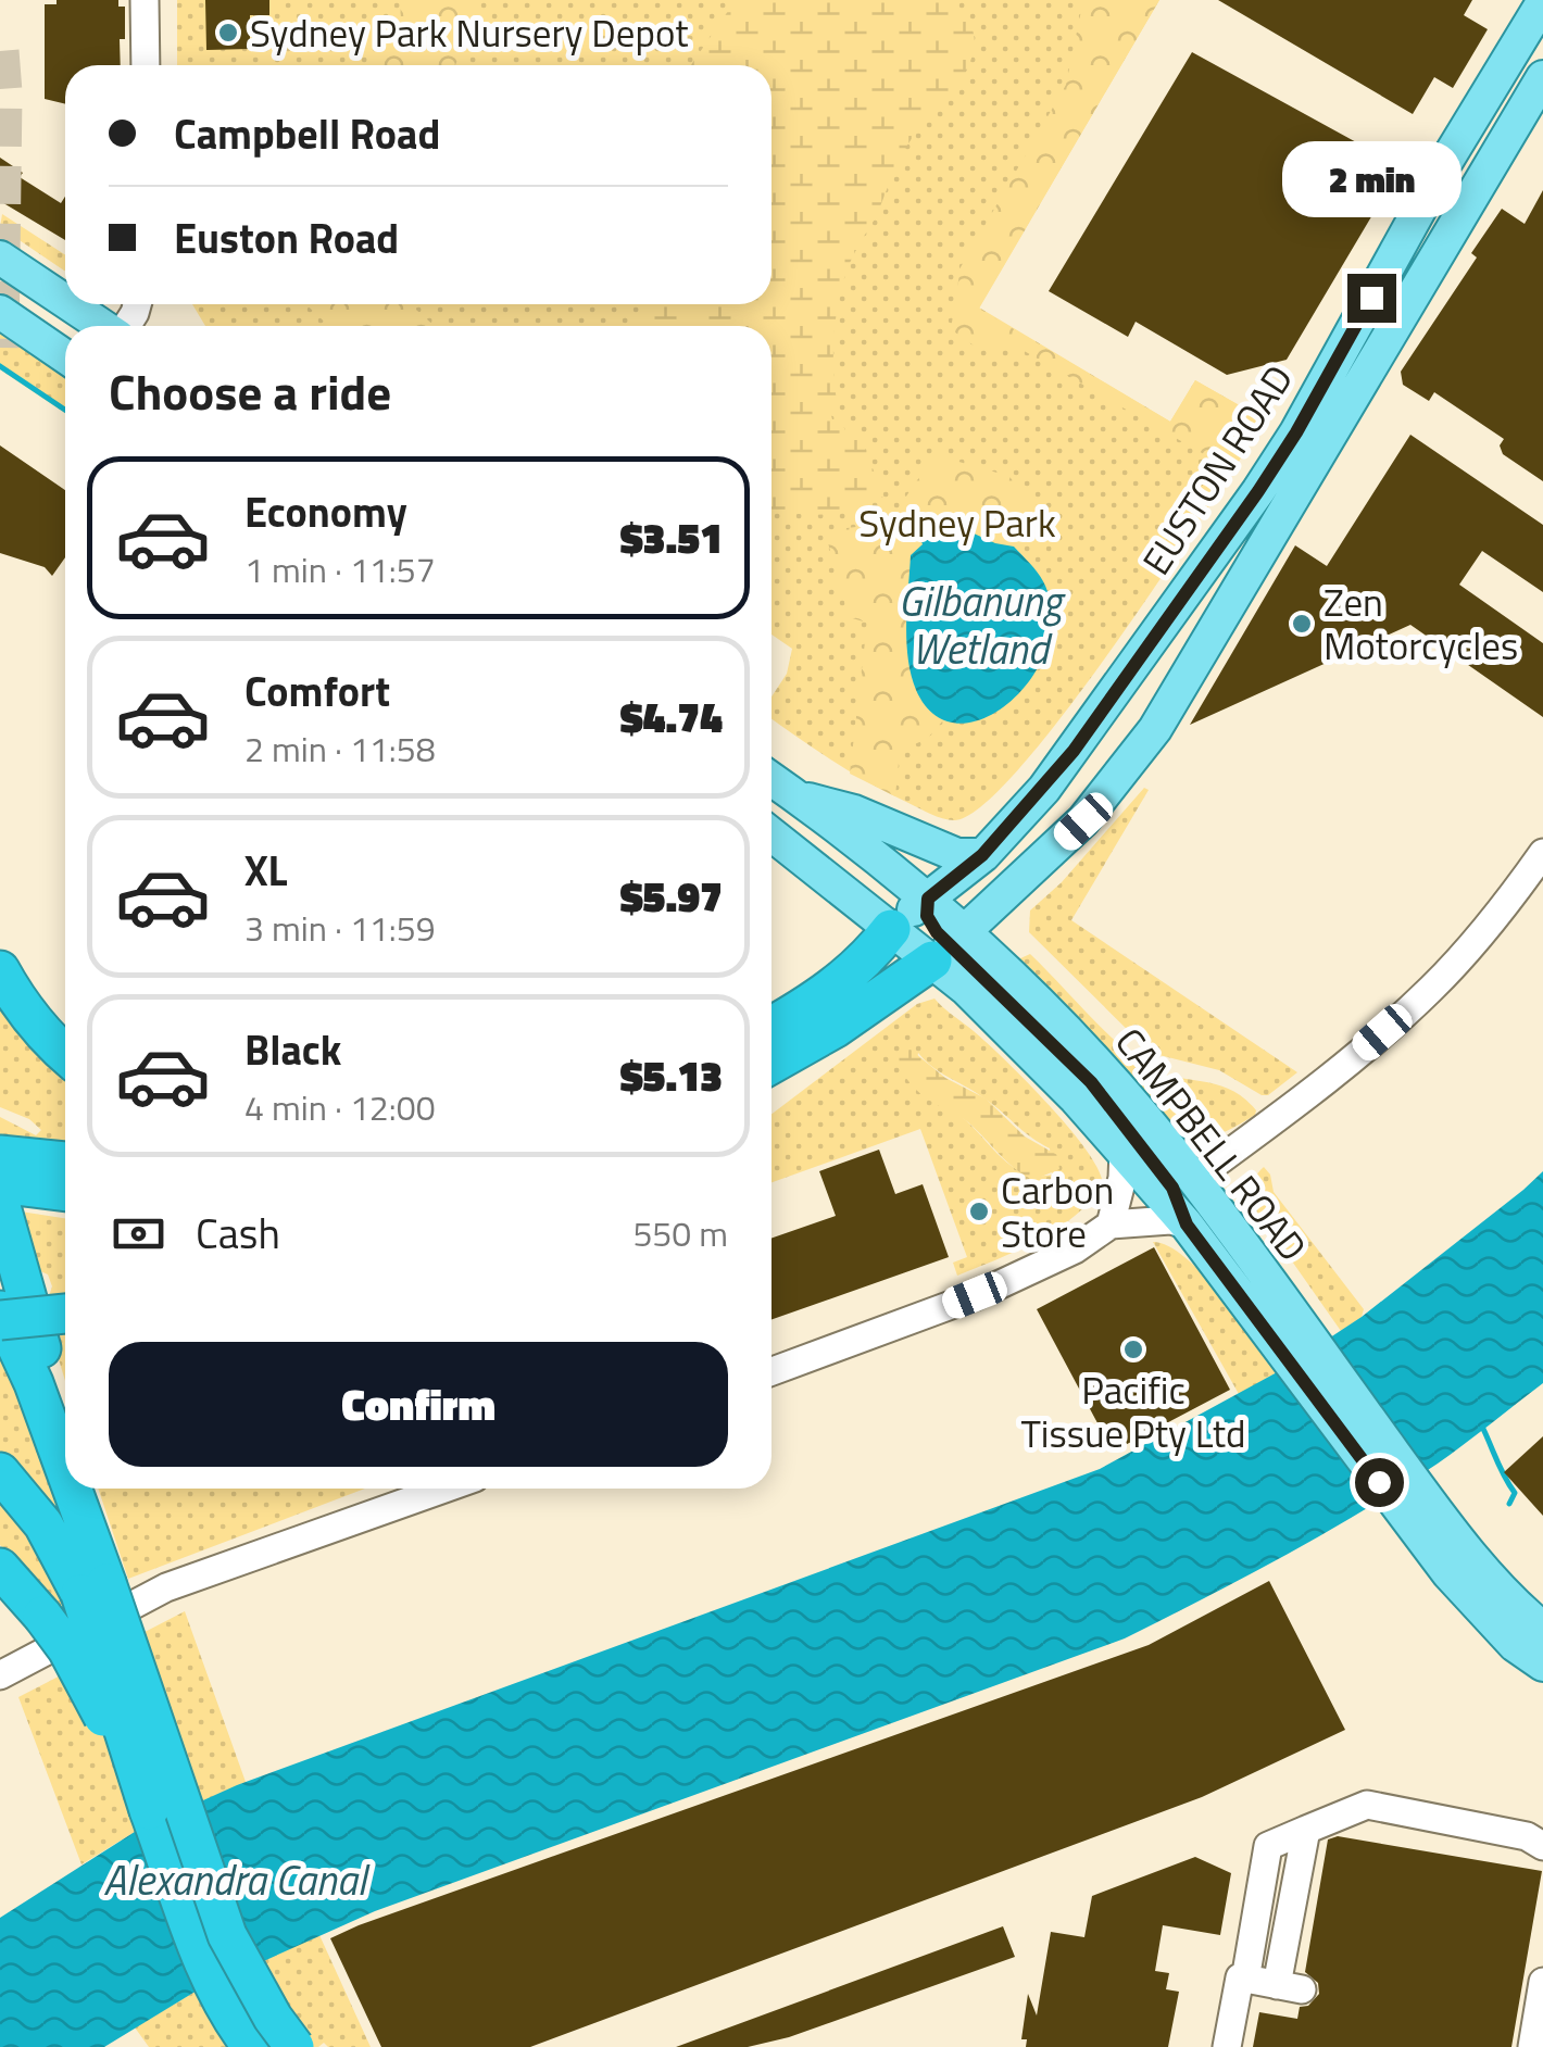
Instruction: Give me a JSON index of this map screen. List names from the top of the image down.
{
  "streets": {
    "main road": ["EUSTON ROAD", "CAMPBELL ROAD"]
  },
  "crossings": [
    ["EUSTON ROAD", "CAMPBELL ROAD"]
  ],
  "water": ["Gilbanung Wetland", "Alexandra Canal"],
  "parks": ["Sydney Park"],
  "places": [
    "Sydney Park Nursery Depot",
    "Zen Motorcycles",
    "Carbon Store",
    "Pacific Tissue Pty Ltd"
  ],
  "page": {
    "banner": ["Campbell Road", "Euston Road"],
    "bubble": "2 min",
    "heading": "Choose a ride",
    "list": [
      {
        "name": "Economy",
        "note": "1 min · 11:57",
        "value": "$3.51"
      },
      {
        "name": "Comfort",
        "note": "2 min · 11:58",
        "value": "$4.74"
      },
      {
        "name": "XL",
        "note": "3 min · 11:59",
        "value": "$5.97"
      },
      {
        "name": "Black",
        "note": "4 min · 12:00",
        "value": "$5.13"
      }
    ],
    "pay": ["Cash", "550 m"],
    "buttons": "Confirm"
  }
}
